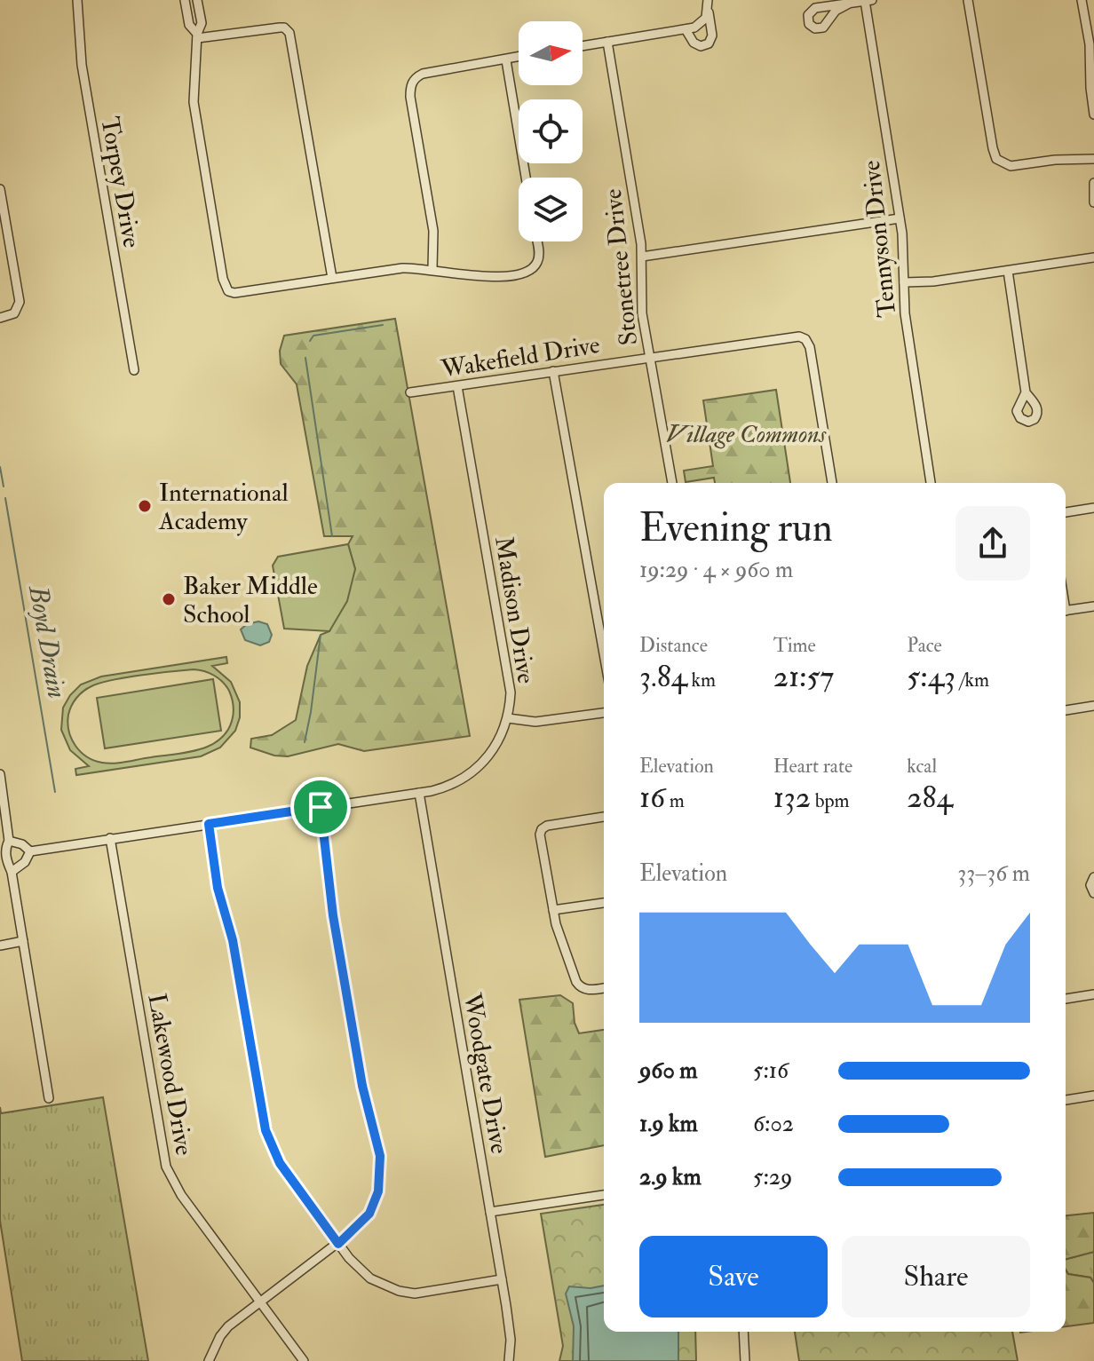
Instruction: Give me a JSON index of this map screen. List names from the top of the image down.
{
  "streets": {
    "street": [
      "Torpey Drive",
      "Tennyson Drive",
      "Stonetree Drive",
      "Wakefield Drive",
      "Madison Drive",
      "Woodgate Drive",
      "Lakewood Drive"
    ]
  },
  "crossings": [
    ["Stonetree Drive", "Wakefield Drive"],
    ["Wakefield Drive", "Madison Drive"],
    ["Madison Drive", "Woodgate Drive"],
    ["Madison Drive", "Lakewood Drive"]
  ],
  "water": ["Boyd Drain"],
  "parks": ["Village Commons"],
  "places": ["International Academy", "Baker Middle School"],
  "north": "right",
  "page": {
    "heading": ["Evening run", "19:29 · 4 × 960 m"],
    "stats": [
      ["Distance", "3.84 km"],
      ["Time", "21:57"],
      ["Pace", "5:43 /km"],
      ["Elevation", "16 m"],
      ["Heart rate", "132 bpm"],
      ["kcal", "284"]
    ],
    "chart": ["Elevation", "33–36 m"],
    "list": [
      {
        "name": "960 m",
        "note": "5:16"
      },
      {
        "name": "1.9 km",
        "note": "6:02"
      },
      {
        "name": "2.9 km",
        "note": "5:29"
      }
    ],
    "buttons": ["Save", "Share"]
  }
}
